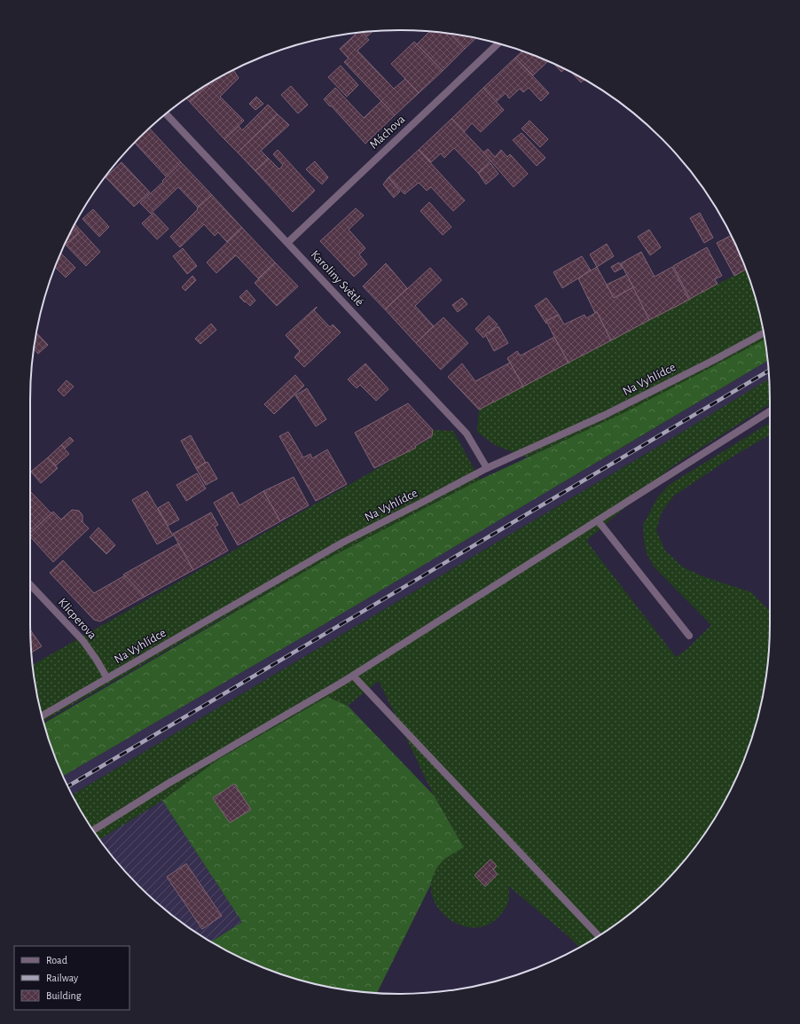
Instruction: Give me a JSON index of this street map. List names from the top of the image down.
{
  "streets": {
    "street": [
      "Máchova",
      "Karoliny Světlé",
      "Na Vyhlídce",
      "Klicperova"
    ]
  },
  "crossings": [
    ["Máchova", "Karoliny Světlé"],
    ["Karoliny Světlé", "Na Vyhlídce"],
    ["Na Vyhlídce", "Klicperova"]
  ],
  "legend": ["Road", "Railway", "Building"]
}
